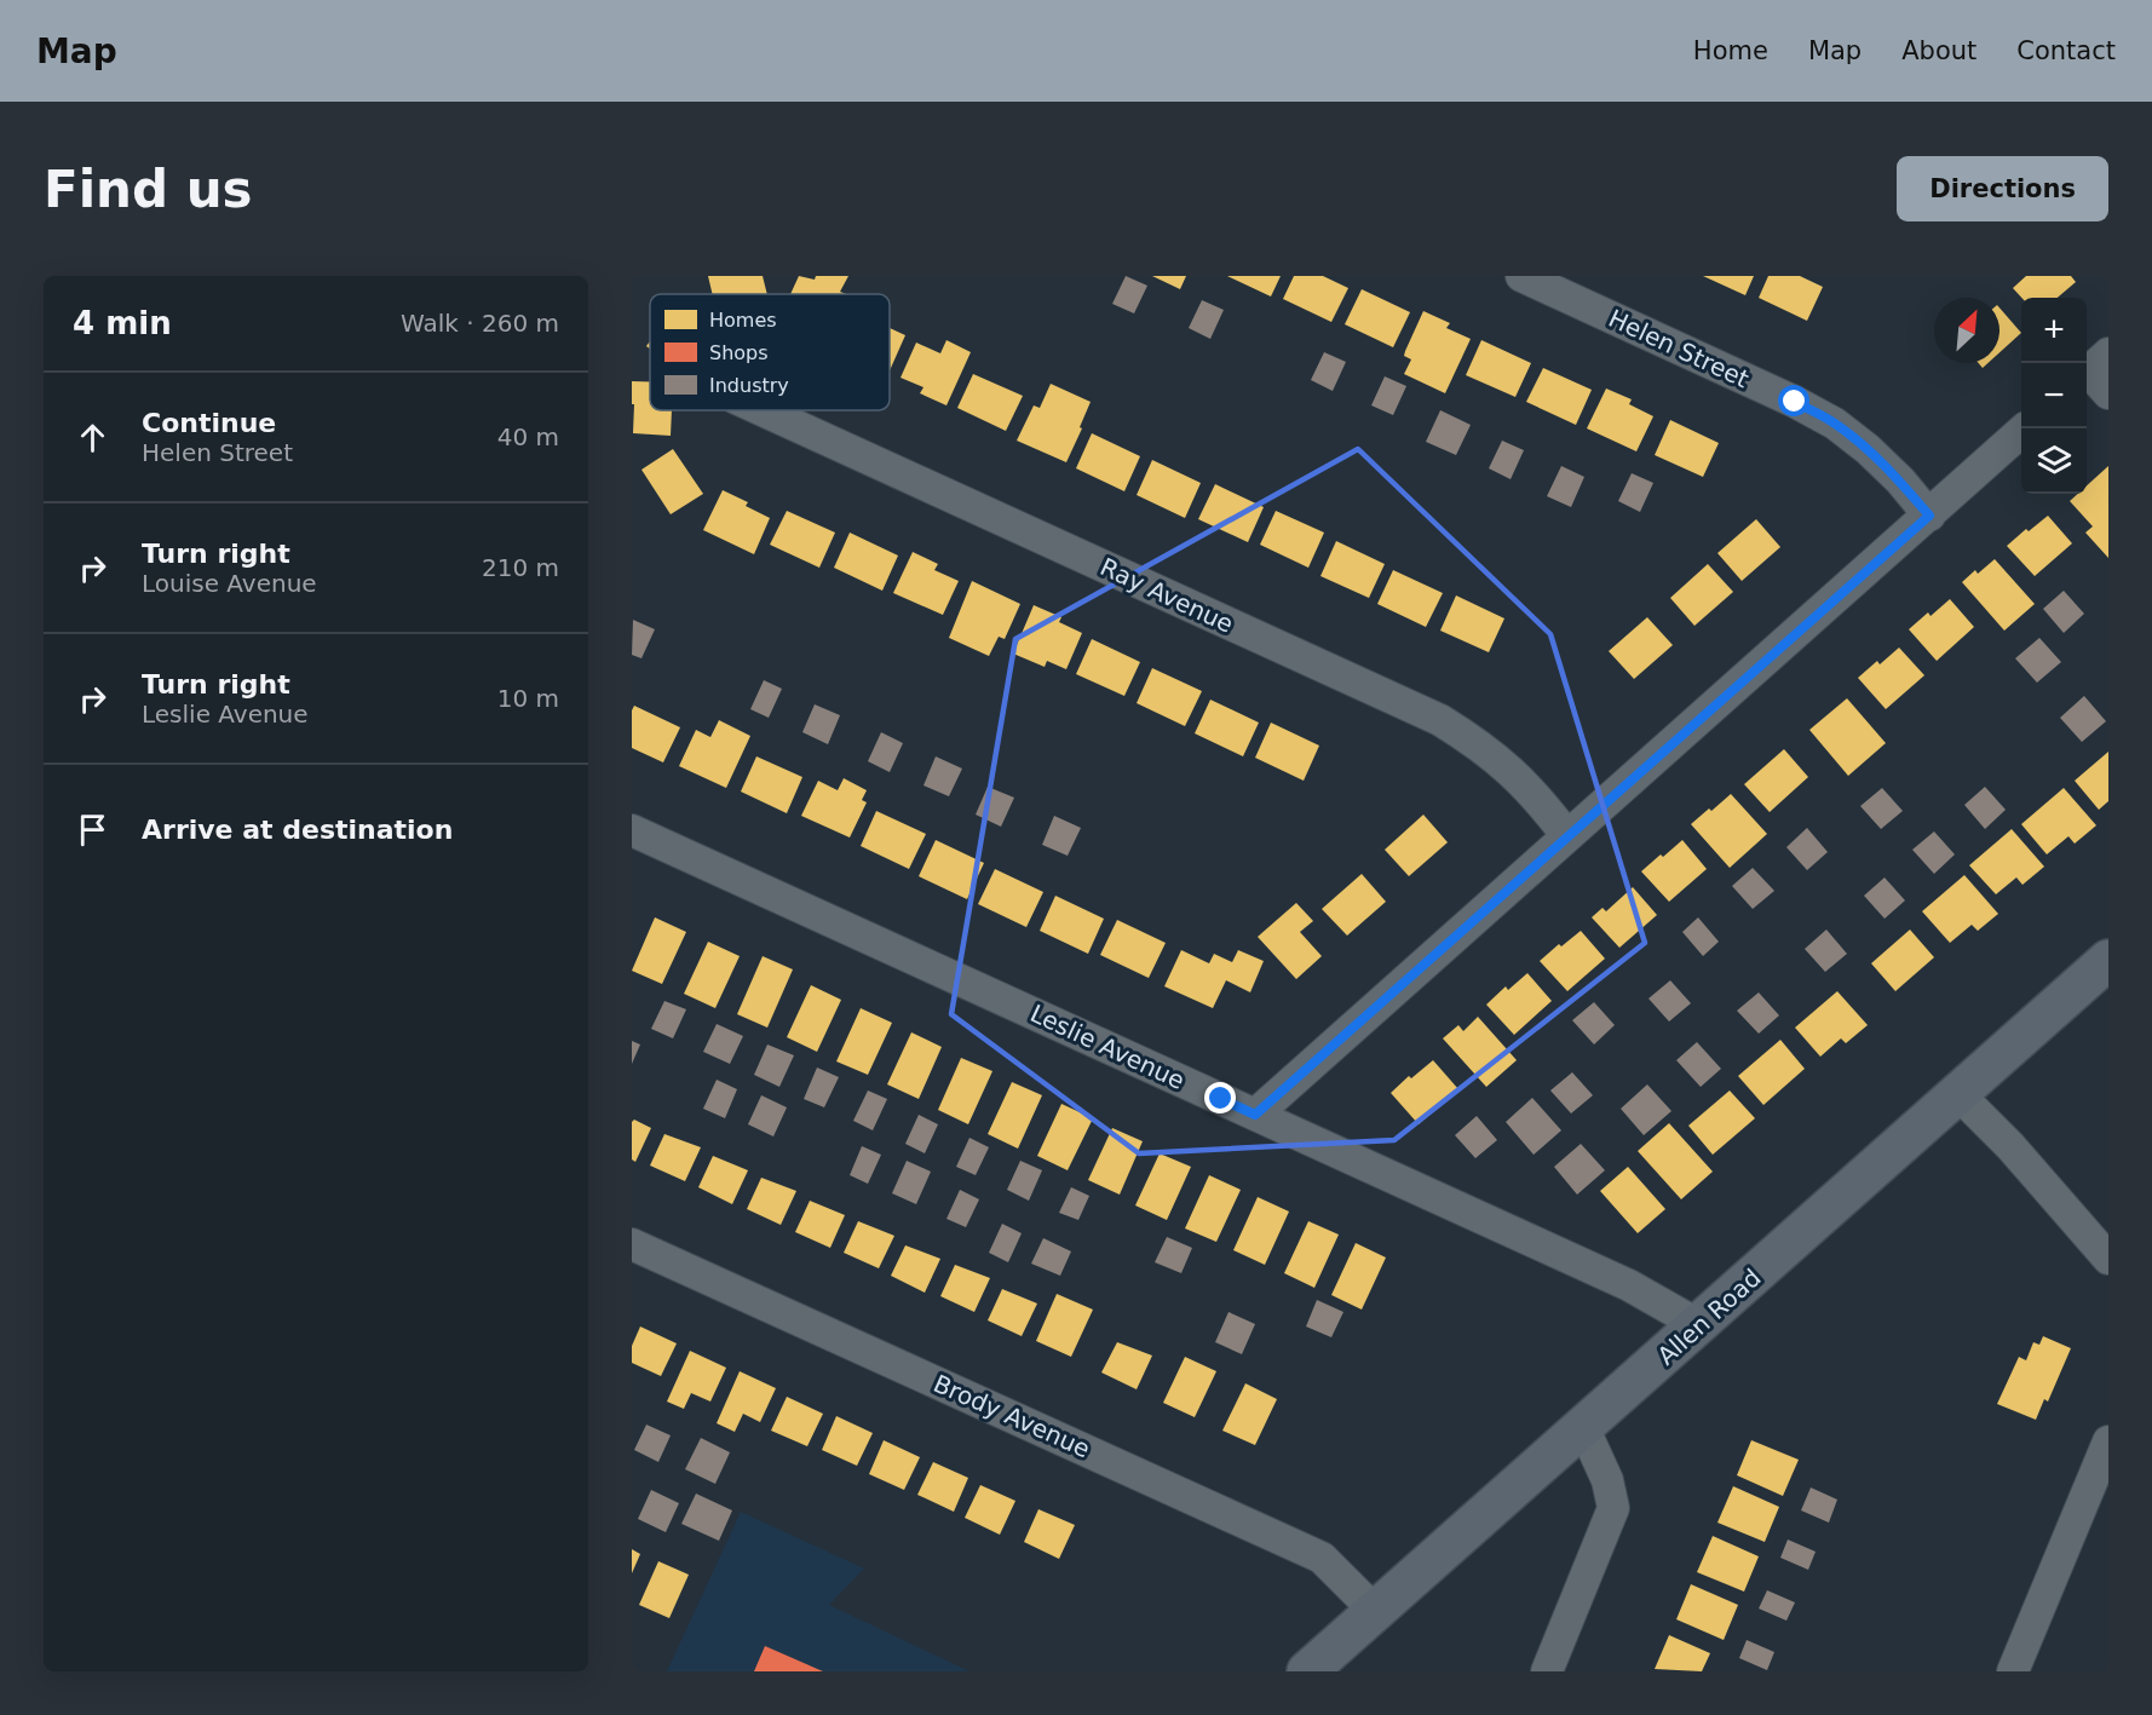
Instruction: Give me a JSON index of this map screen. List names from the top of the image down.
{
  "streets": {
    "main road": ["Allen Road"],
    "street": [
      "Helen Street",
      "Ray Avenue",
      "Leslie Avenue",
      "Brody Avenue"
    ]
  },
  "crossings": [
    ["Leslie Avenue", "Allen Road"],
    ["Allen Road", "Brody Avenue"]
  ],
  "legend": ["Homes", "Shops", "Industry"],
  "north": "top right",
  "page": {
    "header": "Map",
    "nav": [
      "Home",
      "Map",
      "About",
      "Contact"
    ],
    "buttons": "Directions",
    "title": "Find us",
    "heading": ["4 min", "Walk · 260 m"],
    "map_buttons": ["+", "−"],
    "list": [
      ["Continue", "Helen Street", "40 m"],
      ["Turn right", "Louise Avenue", "210 m"],
      ["Turn right", "Leslie Avenue", "10 m"],
      "Arrive at destination"
    ]
  }
}
